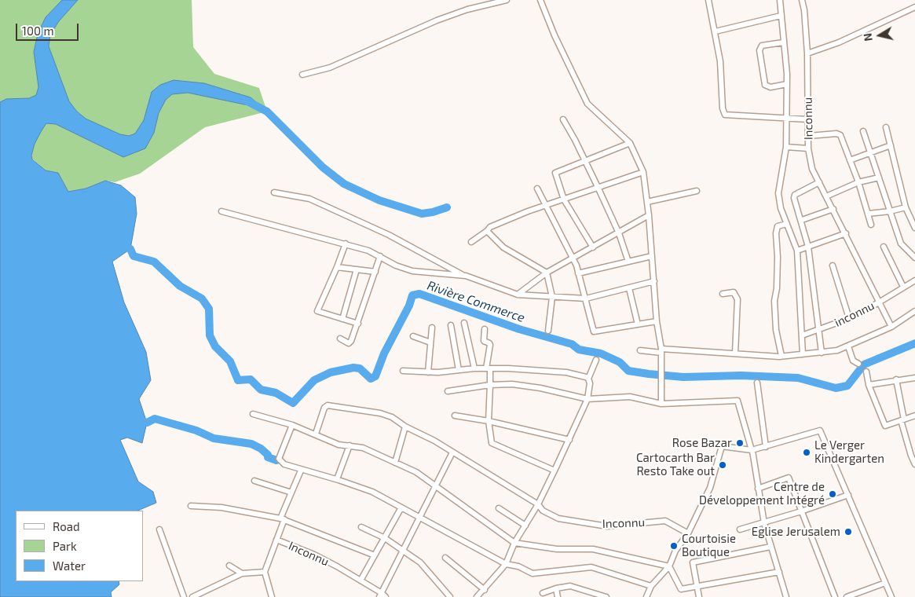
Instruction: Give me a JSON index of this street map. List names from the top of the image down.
{
  "streets": {
    "street": ["Inconnu", "inconnu"]
  },
  "crossings": [
    ["Inconnu", "inconnu"]
  ],
  "water": ["Rivière Commerce"],
  "places": [
    "Rose Bazar",
    "Le Verger Kindergarten",
    "Cartocarth Bar Resto Take out",
    "Centre de Développement Intégré",
    "Eglise Jerusalem",
    "Courtoisie Boutique"
  ],
  "legend": ["Road", "Park", "Water"],
  "scale_bar": "100 m",
  "north": "left"
}
